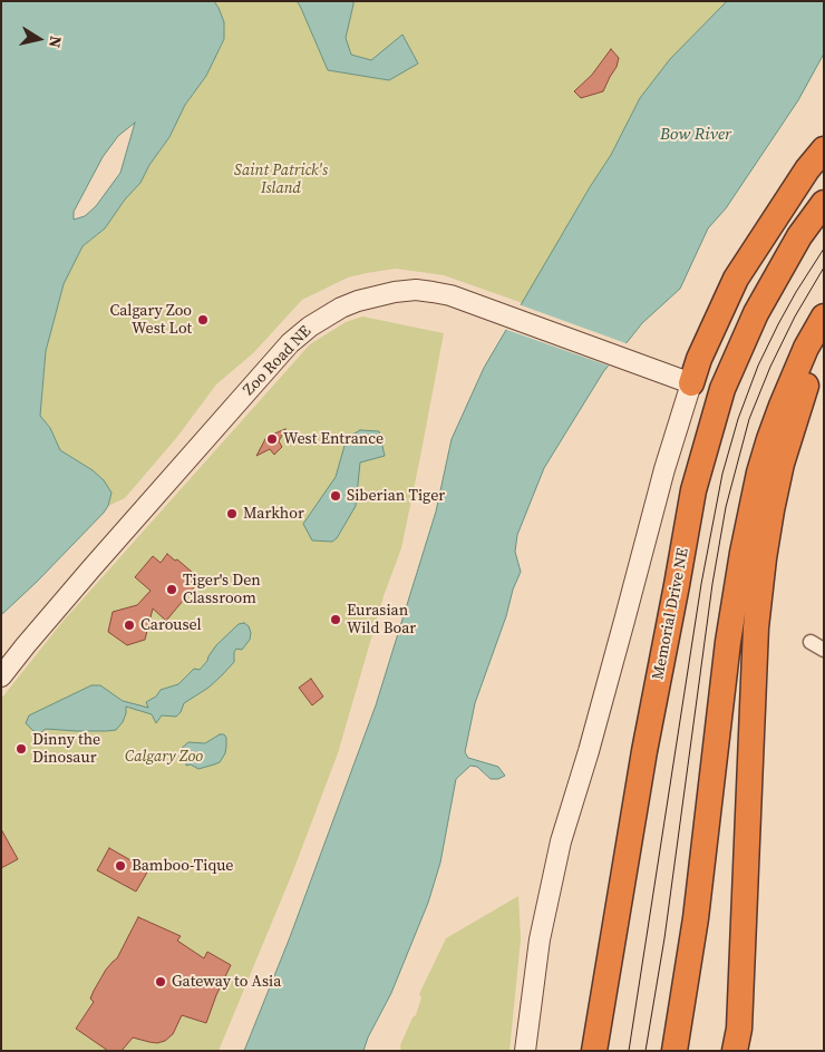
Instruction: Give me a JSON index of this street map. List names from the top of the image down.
{
  "streets": {
    "highway": ["Memorial Drive NE"],
    "street": ["Zoo Road NE"]
  },
  "water": ["Bow River"],
  "parks": ["Saint Patrick's Island", "Calgary Zoo"],
  "places": [
    "Calgary Zoo West Lot",
    "West Entrance",
    "Siberian Tiger",
    "Markhor",
    "Tiger's Den Classroom",
    "Eurasian Wild Boar",
    "Carousel",
    "Dinny the Dinosaur",
    "Bamboo-Tique",
    "Gateway to Asia"
  ],
  "north": "right"
}
